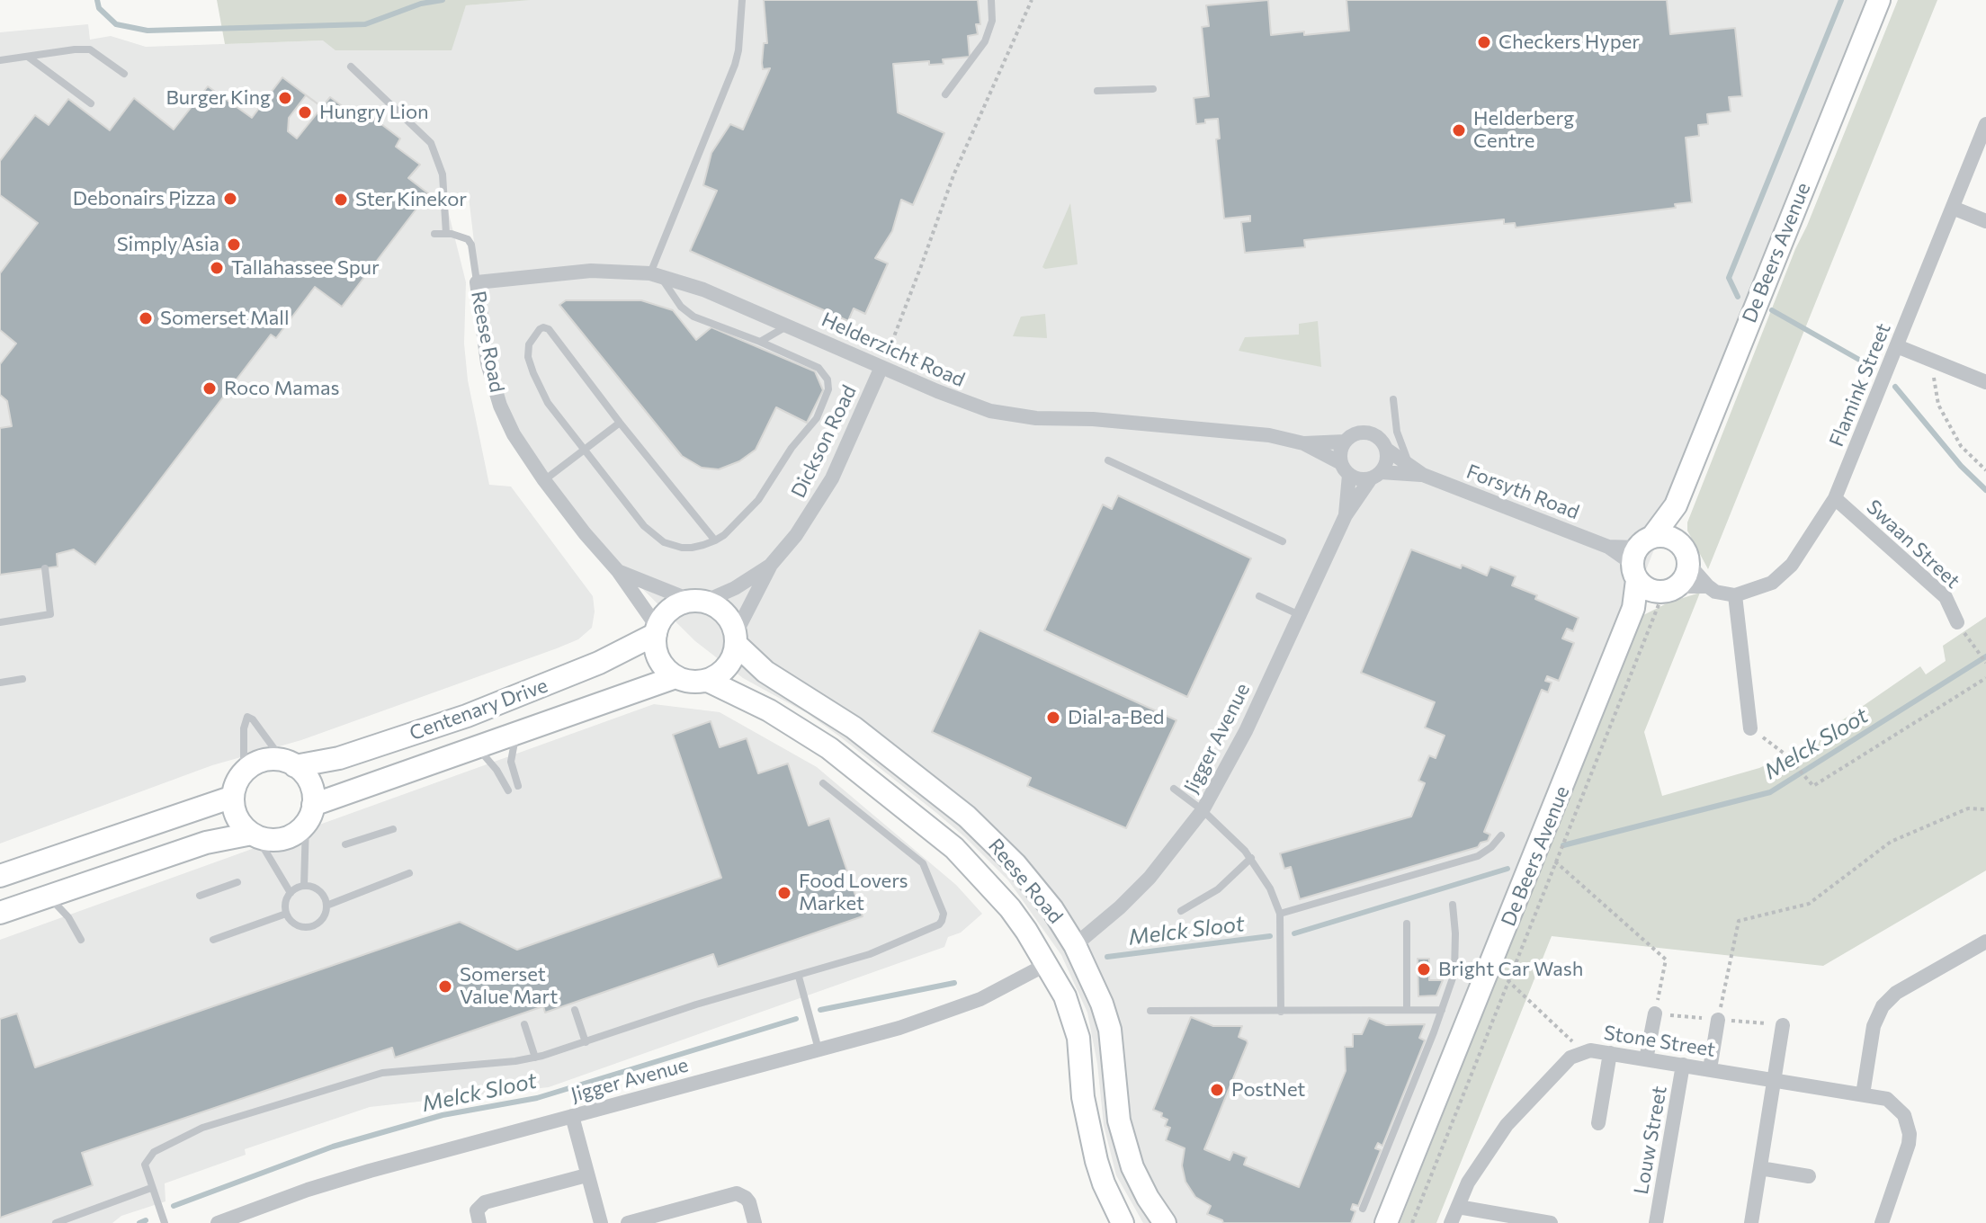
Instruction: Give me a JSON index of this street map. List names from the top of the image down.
{
  "streets": {
    "street": [
      "De Beers Avenue",
      "Reese Road",
      "Helderzicht Road",
      "Flamink Street",
      "Dickson Road",
      "Forsyth Road",
      "Swaan Street",
      "Centenary Drive",
      "Jigger Avenue",
      "Stone Street",
      "Louw Street"
    ]
  },
  "crossings": [
    ["De Beers Avenue", "Forsyth Road"],
    ["Reese Road", "Helderzicht Road"],
    ["Reese Road", "Dickson Road"],
    ["Reese Road", "Centenary Drive"],
    ["Reese Road", "Jigger Avenue"],
    ["Helderzicht Road", "Dickson Road"],
    ["Helderzicht Road", "Forsyth Road"],
    ["Helderzicht Road", "Jigger Avenue"],
    ["Flamink Street", "Swaan Street"],
    ["Dickson Road", "Centenary Drive"],
    ["Forsyth Road", "Jigger Avenue"],
    ["Stone Street", "Louw Street"]
  ],
  "water": ["Melck Sloot"],
  "places": [
    "Checkers Hyper",
    "Burger King",
    "Hungry Lion",
    "Helderberg Centre",
    "Debonairs Pizza",
    "Ster Kinekor",
    "Simply Asia",
    "Tallahassee Spur",
    "Somerset Mall",
    "Roco Mamas",
    "Dial-a-Bed",
    "Food Lovers Market",
    "Bright Car Wash",
    "Somerset Value Mart",
    "PostNet"
  ]
}
